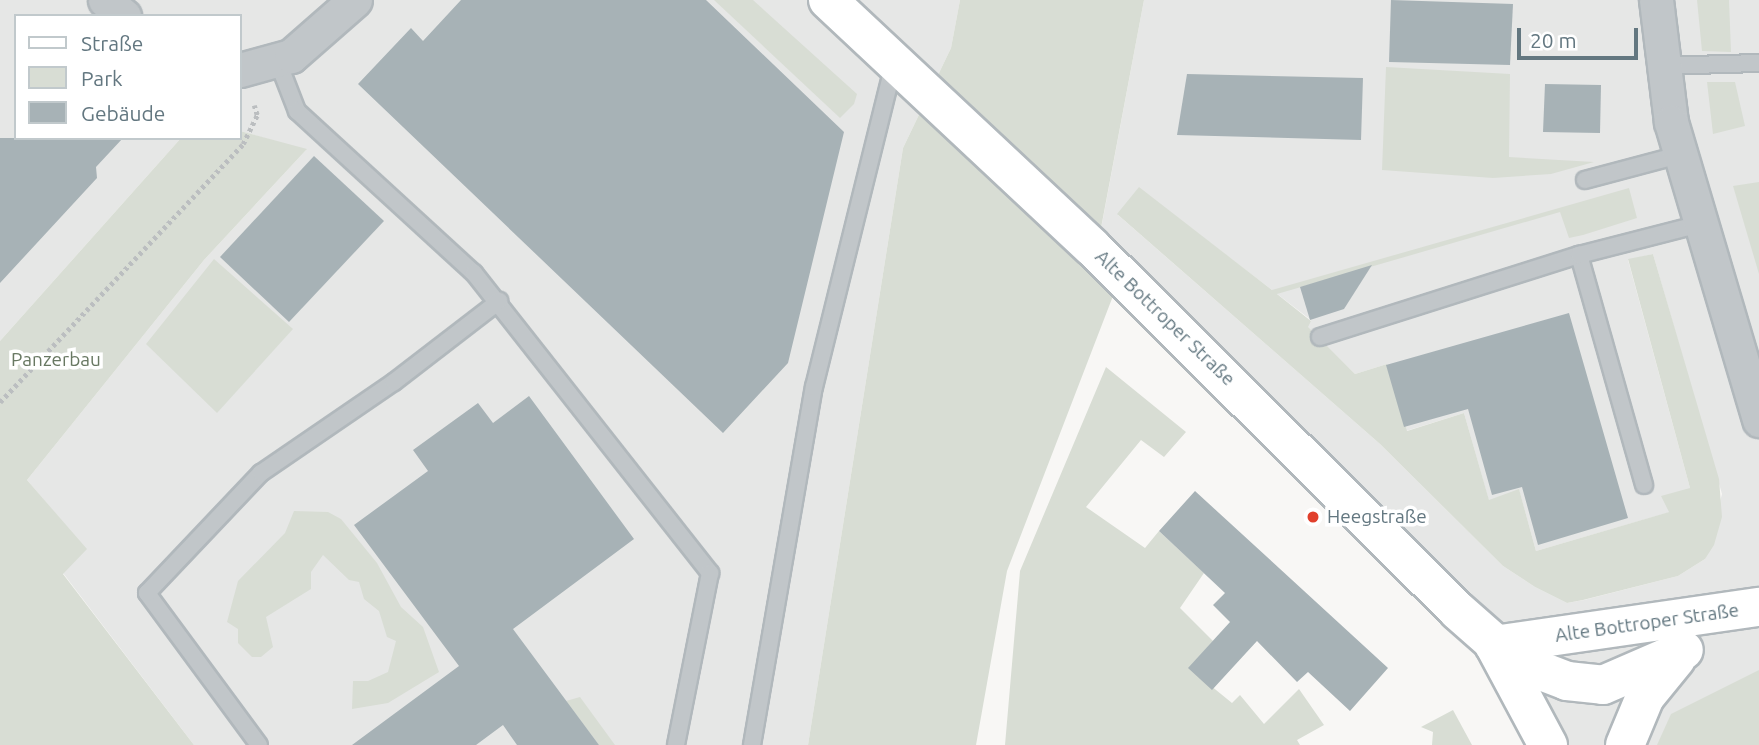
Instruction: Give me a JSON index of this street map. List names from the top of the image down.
{
  "streets": {
    "street": ["Alte Bottroper Straße"]
  },
  "parks": ["Panzerbau"],
  "places": ["Heegstraße"],
  "legend": ["Straße", "Park", "Gebäude"],
  "scale_bar": "20 m"
}
